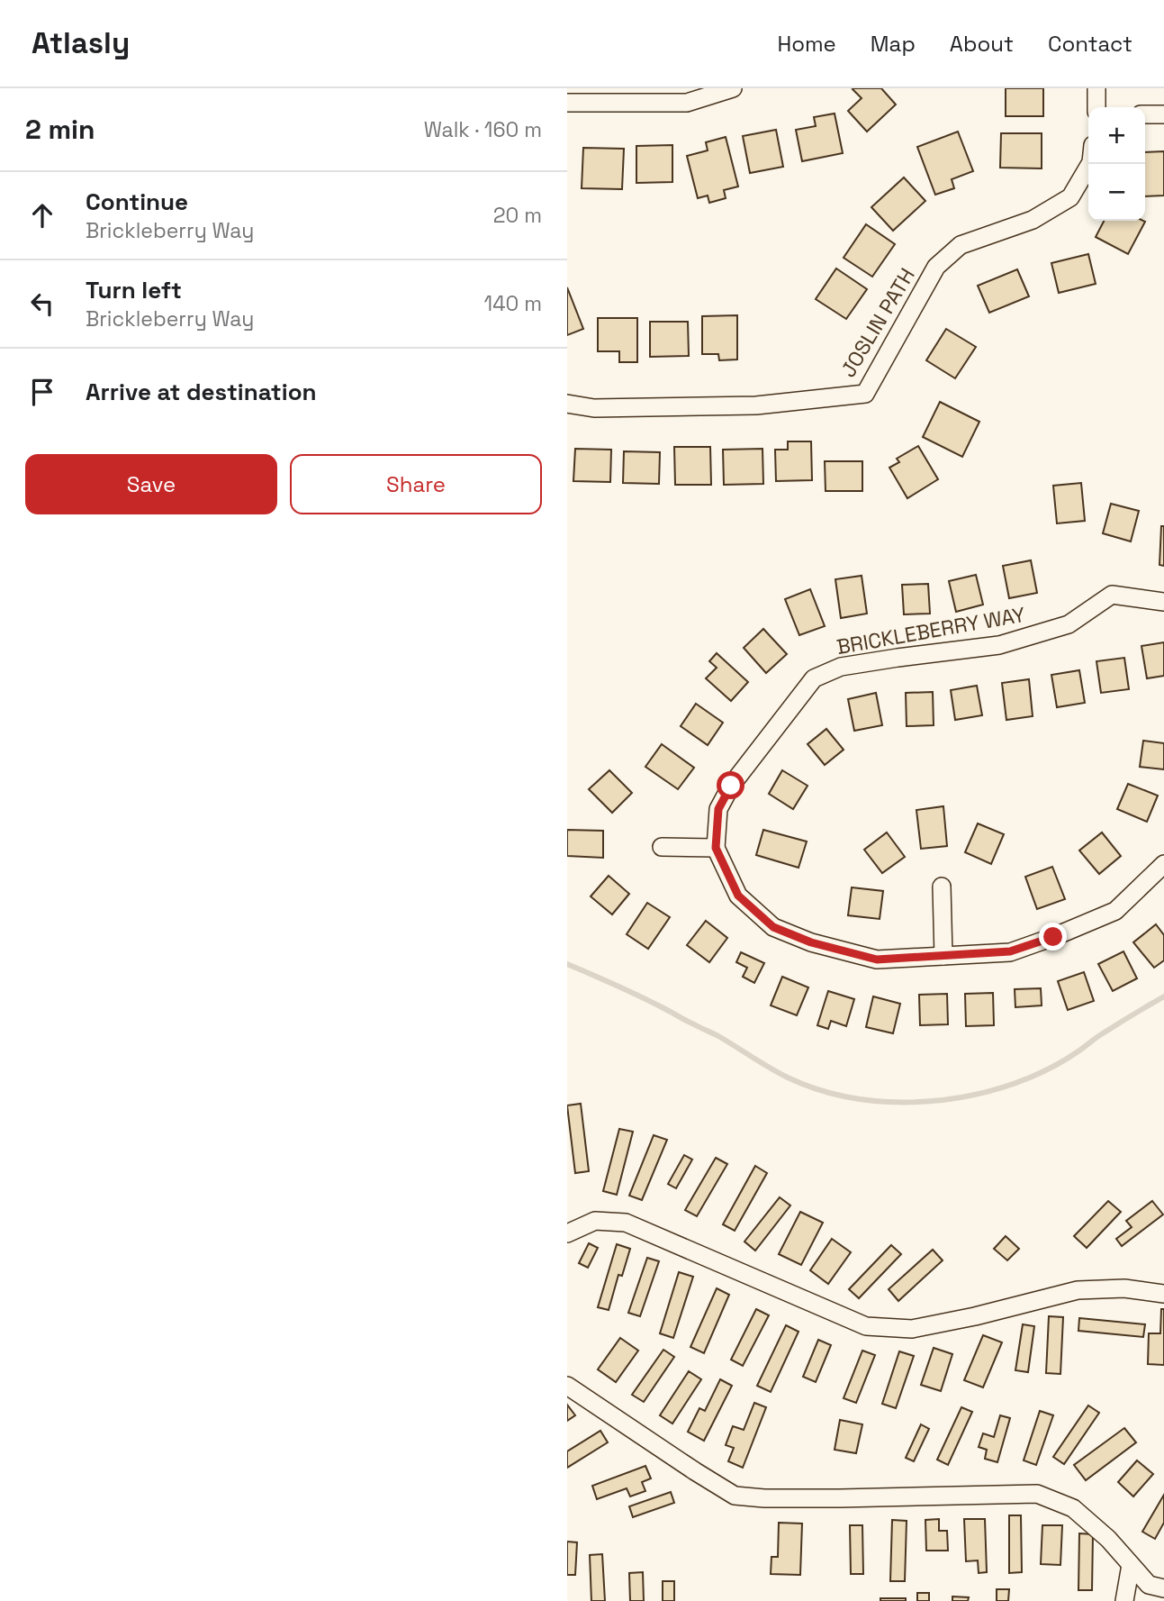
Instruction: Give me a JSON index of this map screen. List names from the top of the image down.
{
  "streets": {
    "street": ["JOSLIN PATH", "BRICKLEBERRY WAY"]
  },
  "page": {
    "header": "Atlasly",
    "nav": [
      "Home",
      "Map",
      "About",
      "Contact"
    ],
    "heading": ["2 min", "Walk · 160 m"],
    "map_buttons": ["+", "−"],
    "list": [
      ["Continue", "Brickleberry Way", "20 m"],
      ["Turn left", "Brickleberry Way", "140 m"],
      "Arrive at destination"
    ],
    "buttons": ["Save", "Share"]
  }
}
